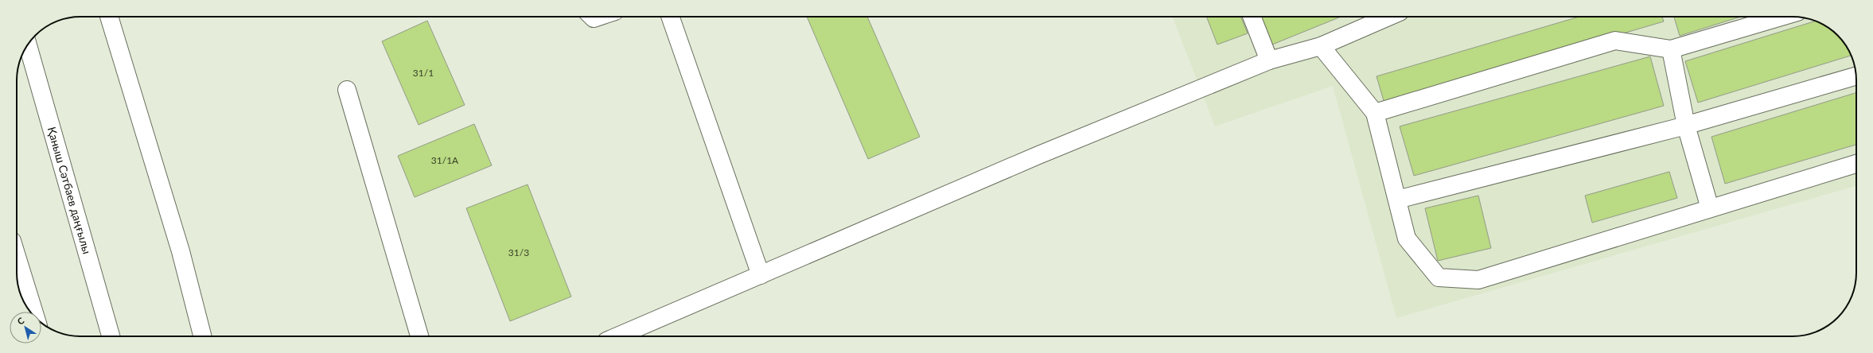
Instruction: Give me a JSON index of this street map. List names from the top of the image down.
{
  "streets": {
    "main road": ["Қаныш Сәтбаев даңғылы"]
  },
  "house_numbers": ["31/1", "31/1А", "31/3"],
  "north": "top left"
}
